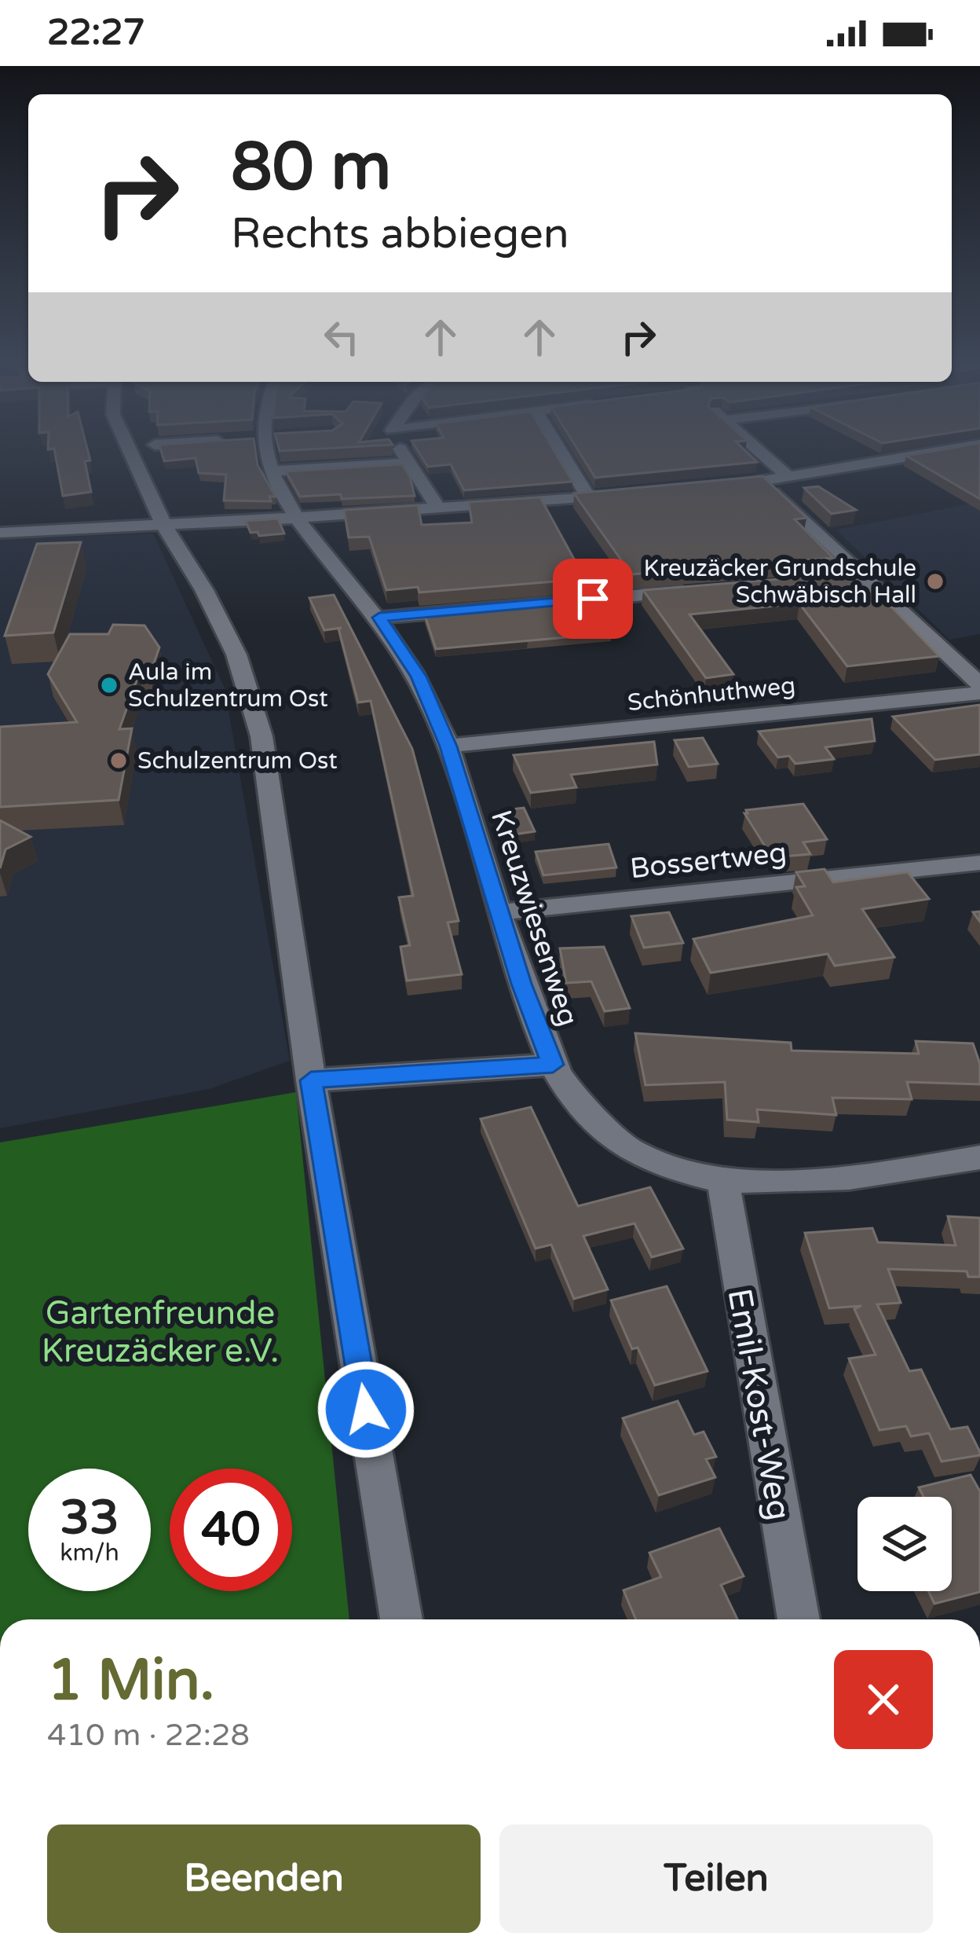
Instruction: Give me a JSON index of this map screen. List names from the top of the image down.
{
  "streets": {
    "street": [
      "Schönhuthweg",
      "Bossertweg",
      "Kreuzwiesenweg",
      "Emil-Kost-Weg"
    ]
  },
  "crossings": [
    ["Schönhuthweg", "Kreuzwiesenweg"],
    ["Bossertweg", "Kreuzwiesenweg"],
    ["Kreuzwiesenweg", "Emil-Kost-Weg"]
  ],
  "parks": ["Gartenfreunde Kreuzäcker e.V."],
  "places": ["Kreuzäcker Grundschule Schwäbisch Hall", "Aula im Schulzentrum Ost", "Schulzentrum Ost"],
  "page": {
    "status": "22:27",
    "turn": ["80 m", "Rechts abbiegen"],
    "speed": "33 km/h",
    "limit": "40",
    "heading": ["1 Min.", "410 m · 22:28"],
    "buttons": ["Beenden", "Teilen"]
  }
}
